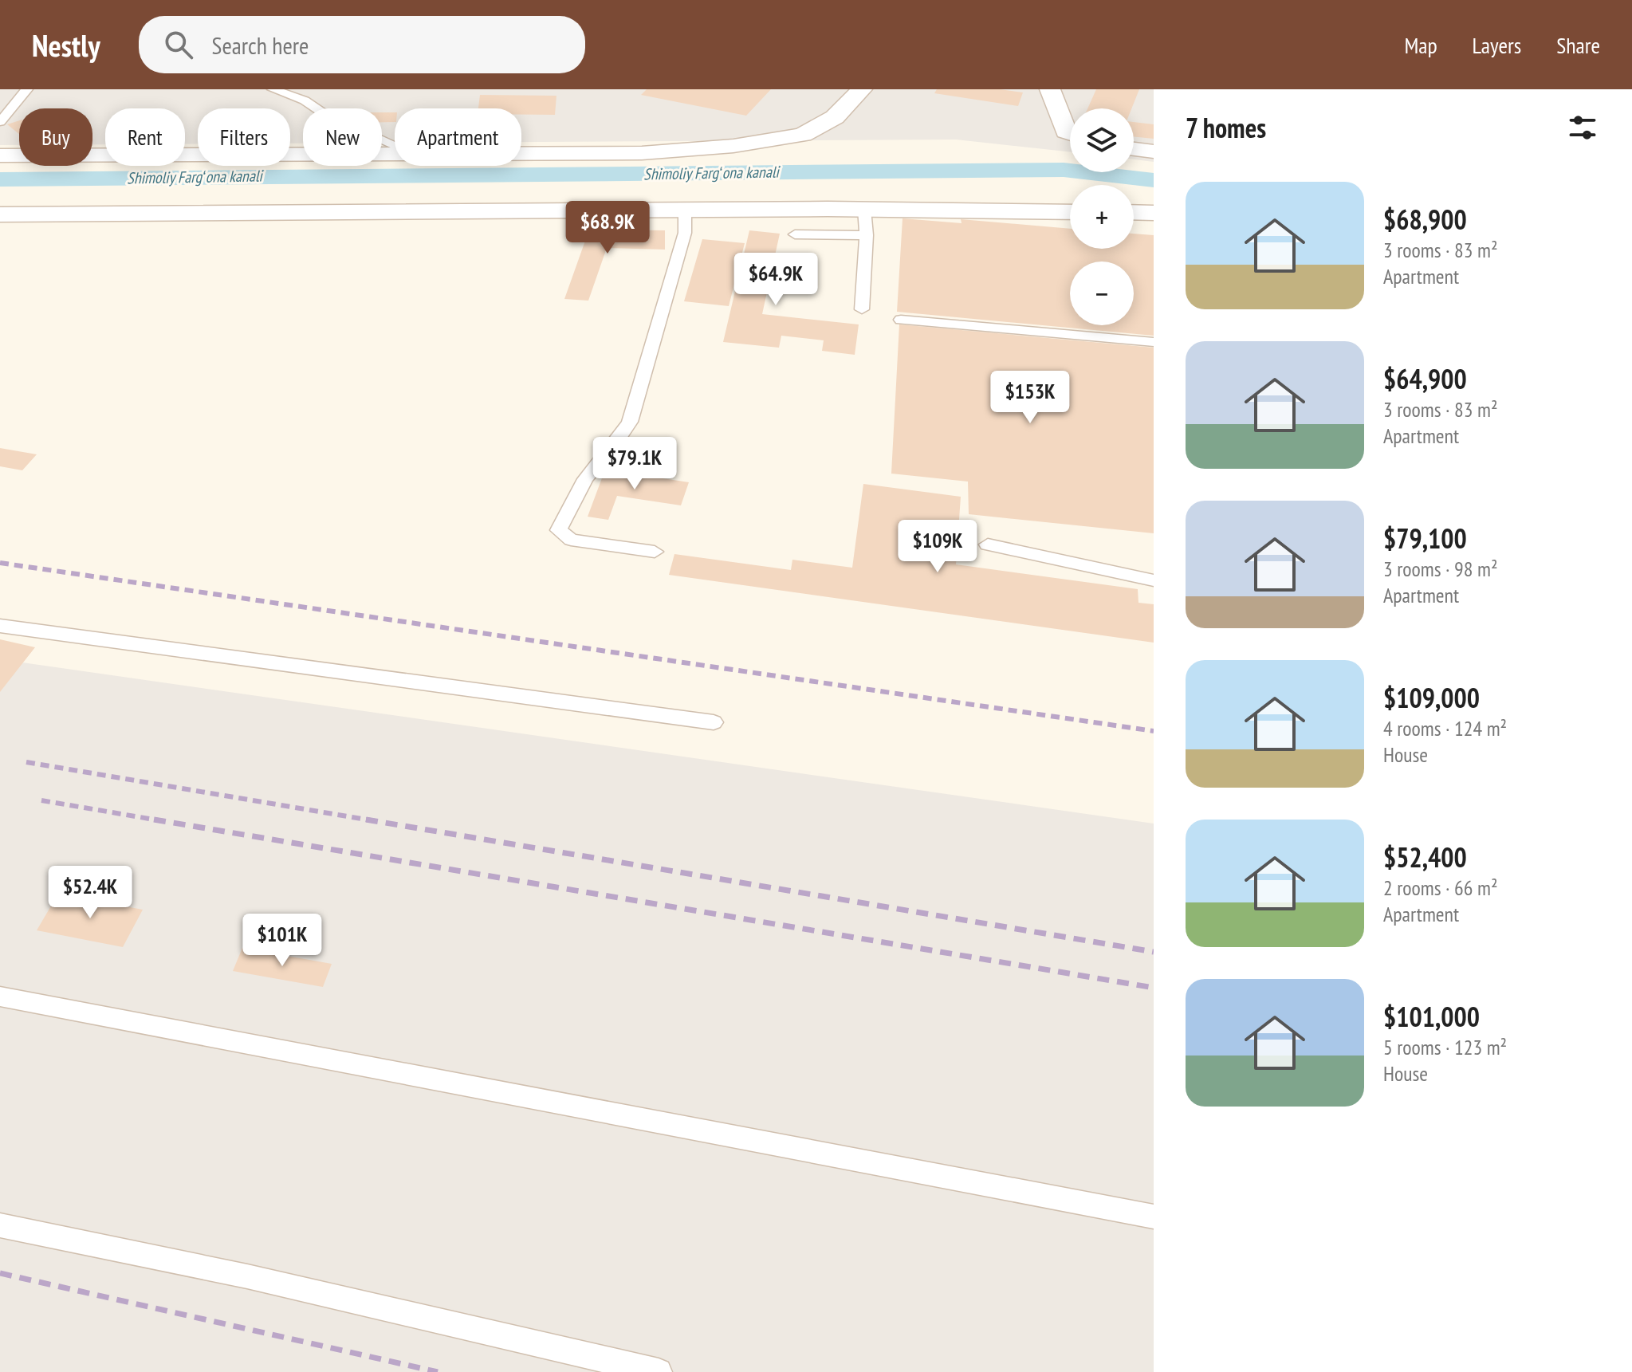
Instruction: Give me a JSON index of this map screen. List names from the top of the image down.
{
  "water": ["Shimoliy Fargʻona kanali"],
  "page": {
    "header": "Nestly",
    "search": "Search here",
    "nav": ["Map", "Layers", "Share"],
    "heading": "7 homes",
    "map_buttons": ["+", "−"],
    "chip": [
      "Buy",
      "Rent",
      "Filters",
      "New",
      "Apartment"
    ],
    "list": [
      {
        "name": "$68,900",
        "note": "3 rooms · 83 m² · Apartment"
      },
      {
        "name": "$64,900",
        "note": "3 rooms · 83 m² · Apartment"
      },
      {
        "name": "$79,100",
        "note": "3 rooms · 98 m² · Apartment"
      },
      {
        "name": "$109,000",
        "note": "4 rooms · 124 m² · House"
      },
      {
        "name": "$52,400",
        "note": "2 rooms · 66 m² · Apartment"
      },
      {
        "name": "$101,000",
        "note": "5 rooms · 123 m² · House"
      }
    ],
    "price": [
      "$68.9K",
      "$64.9K",
      "$153K",
      "$79.1K",
      "$109K",
      "$52.4K",
      "$101K"
    ]
  }
}
